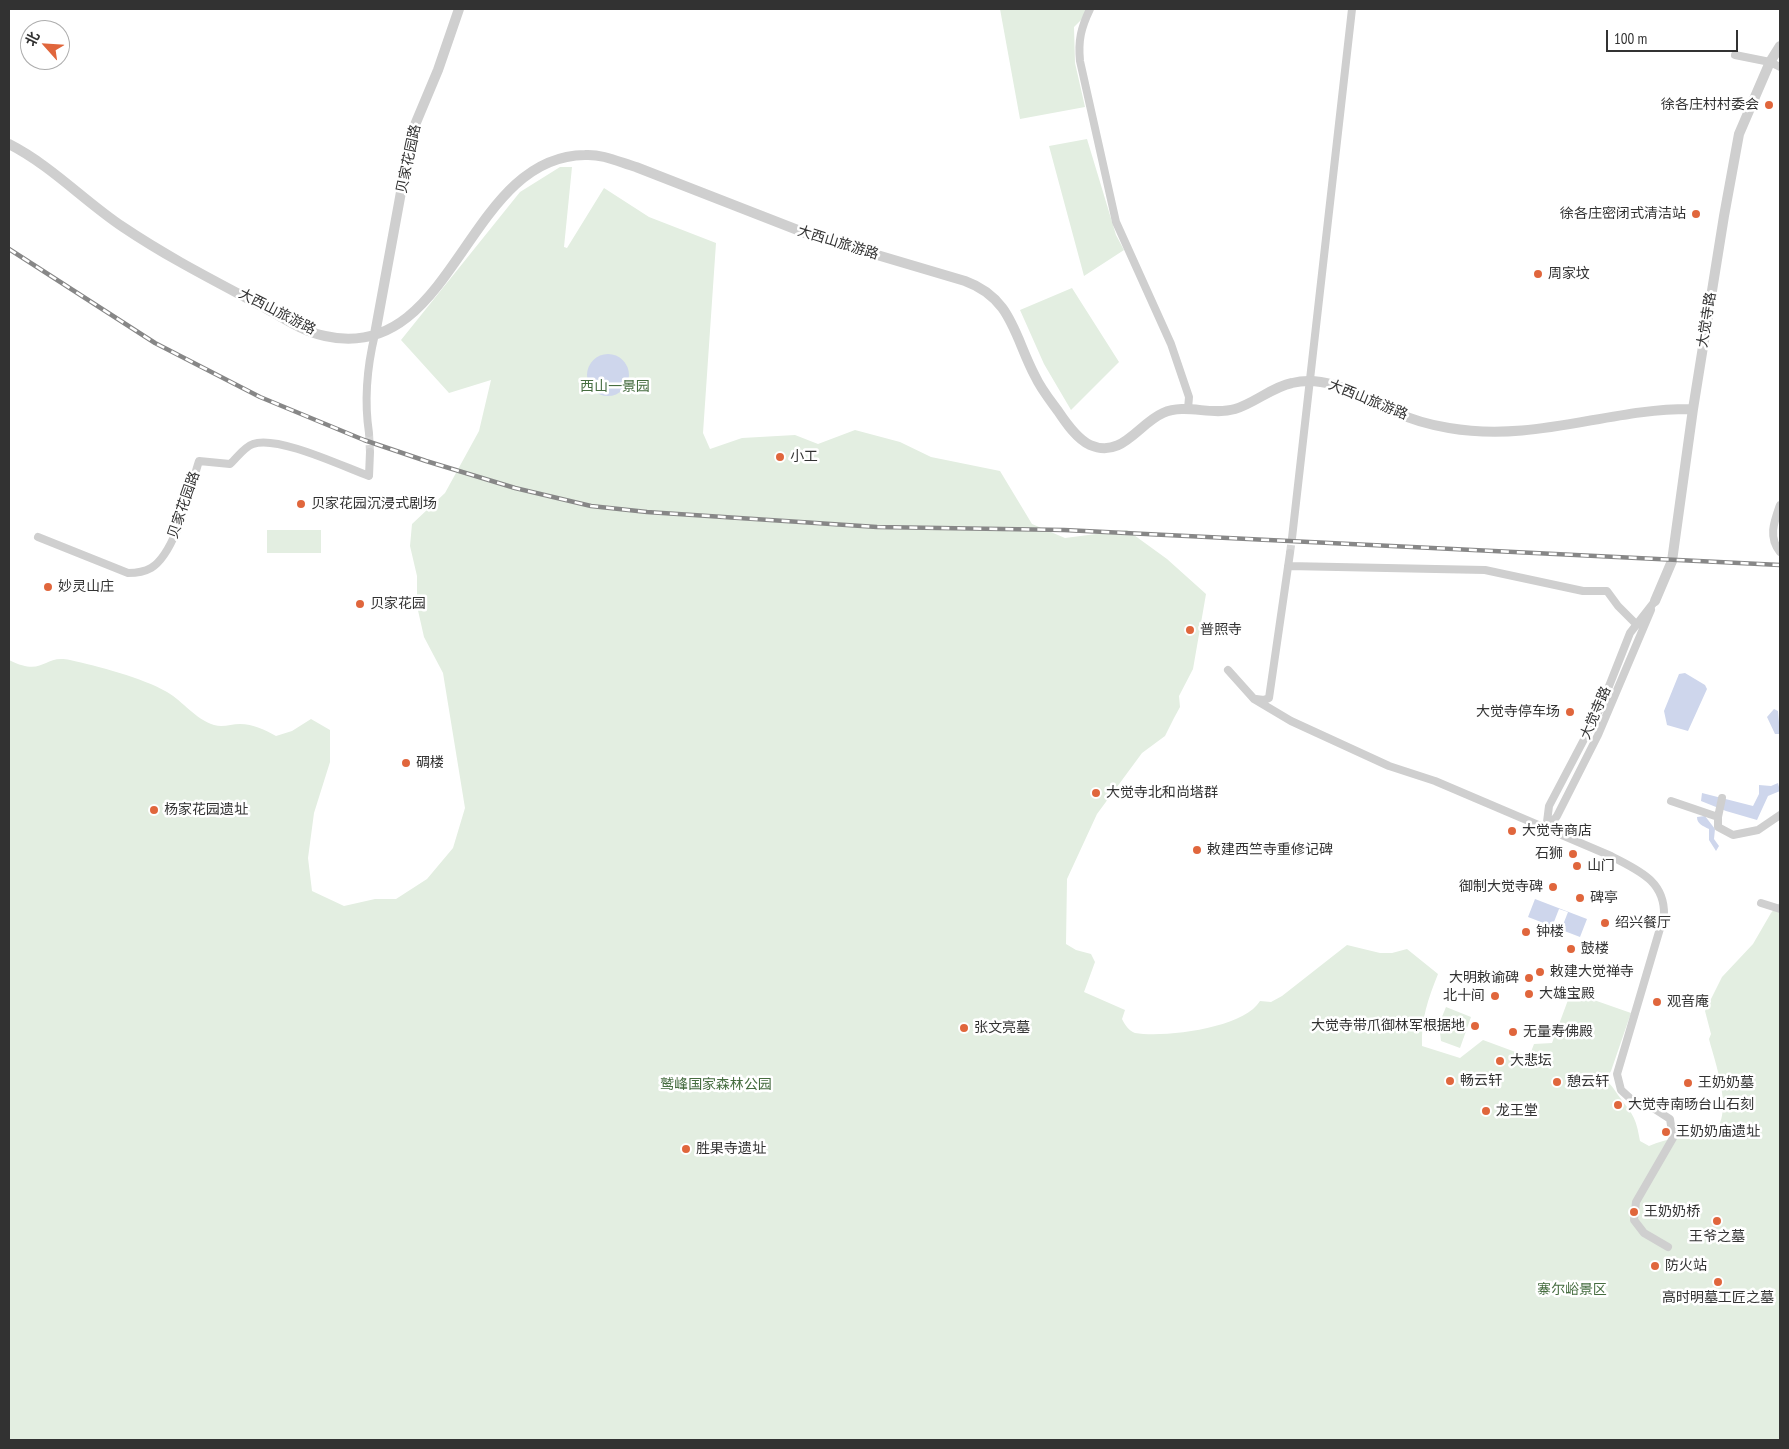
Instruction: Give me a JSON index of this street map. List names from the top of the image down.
{
  "streets": {
    "street": ["贝家花园路", "大西山旅游路", "大觉寺路"]
  },
  "crossings": [
    ["贝家花园路", "大西山旅游路"],
    ["大西山旅游路", "大觉寺路"]
  ],
  "parks": ["西山一景园", "鹫峰国家森林公园", "寨尔峪景区"],
  "places": [
    "徐各庄村村委会",
    "徐各庄密闭式清洁站",
    "周家坟",
    "小工",
    "贝家花园沉浸式剧场",
    "妙灵山庄",
    "贝家花园",
    "普照寺",
    "大觉寺停车场",
    "碉楼",
    "大觉寺北和尚塔群",
    "杨家花园遗址",
    "大觉寺商店",
    "敕建西竺寺重修记碑",
    "石狮",
    "山门",
    "御制大觉寺碑",
    "碑亭",
    "绍兴餐厅",
    "钟楼",
    "鼓楼",
    "敕建大觉禅寺",
    "大明敕谕碑",
    "大雄宝殿",
    "北十间",
    "观音庵",
    "大觉寺带爪御林军根据地",
    "张文亮墓",
    "无量寿佛殿",
    "大悲坛",
    "畅云轩",
    "憩云轩",
    "王奶奶墓",
    "大觉寺南旸台山石刻",
    "龙王堂",
    "王奶奶庙遗址",
    "胜果寺遗址",
    "王奶奶桥",
    "王爷之墓",
    "防火站",
    "高时明墓工匠之墓"
  ],
  "scale_bar": "100 m",
  "north": "top left"
}
